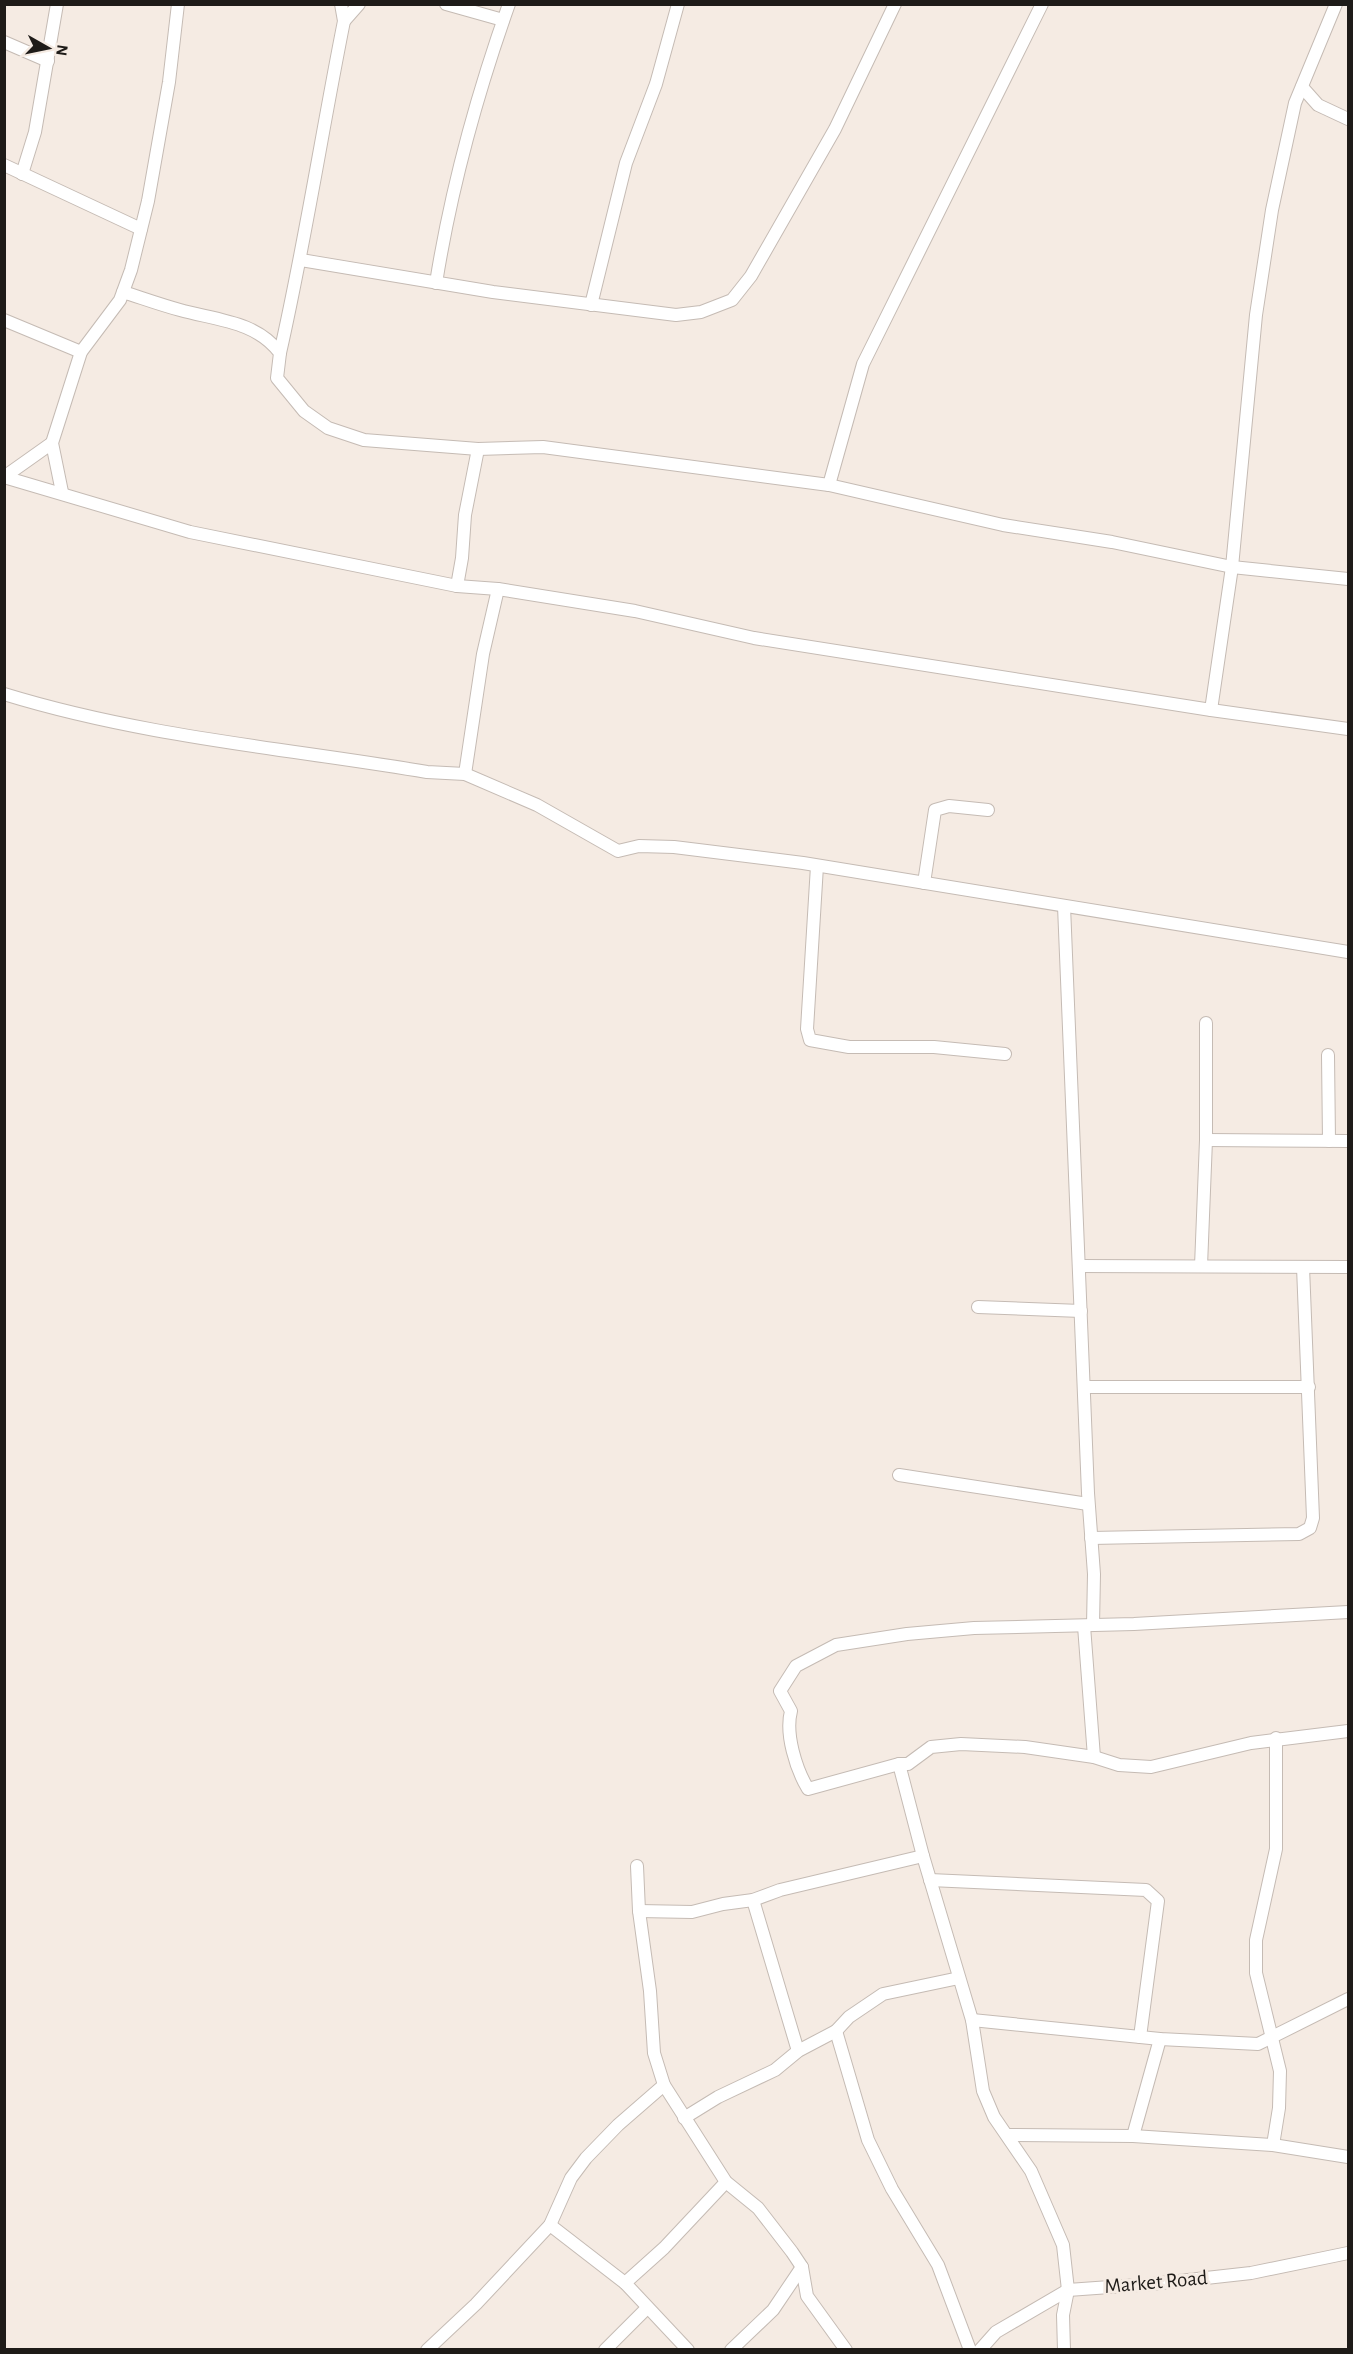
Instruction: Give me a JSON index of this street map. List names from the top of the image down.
{
  "streets": {
    "street": ["Market Road"]
  },
  "north": "right"
}
